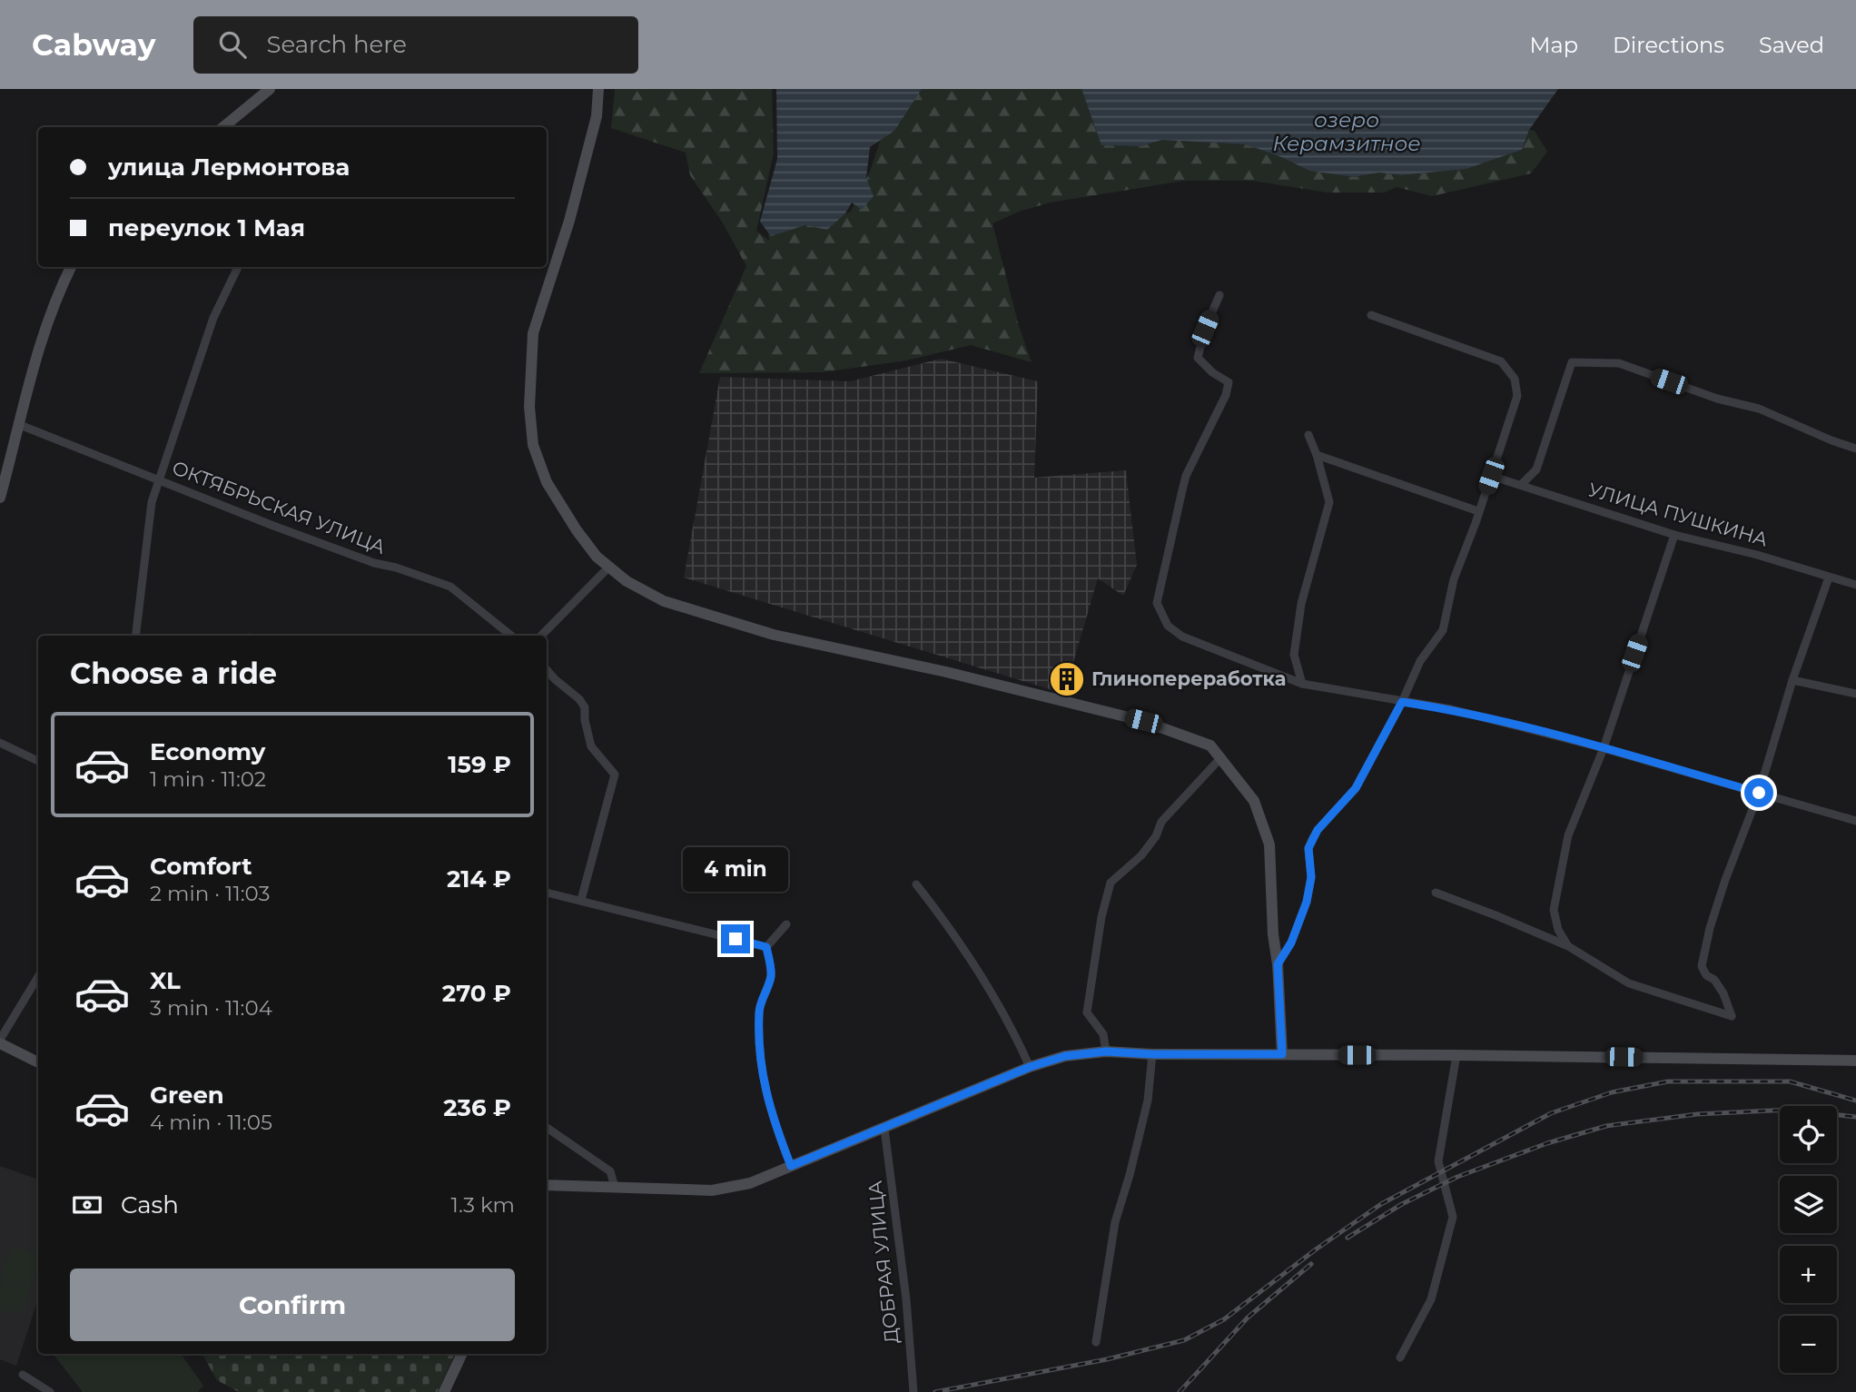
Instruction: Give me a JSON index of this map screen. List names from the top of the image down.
{
  "streets": {
    "street": ["ОКТЯБРЬСКАЯ УЛИЦА", "УЛИЦА ПУШКИНА", "ДОБРАЯ УЛИЦА"]
  },
  "water": ["озеро Керамзитное"],
  "places": {
    "building": ["Глинопереработка"]
  },
  "page": {
    "header": "Cabway",
    "search": "Search here",
    "nav": ["Map", "Directions", "Saved"],
    "banner": ["улица Лермонтова", "переулок 1 Мая"],
    "heading": "Choose a ride",
    "list": [
      {
        "name": "Economy",
        "note": "1 min · 11:02",
        "value": "159 ₽"
      },
      {
        "name": "Comfort",
        "note": "2 min · 11:03",
        "value": "214 ₽"
      },
      {
        "name": "XL",
        "note": "3 min · 11:04",
        "value": "270 ₽"
      },
      {
        "name": "Green",
        "note": "4 min · 11:05",
        "value": "236 ₽"
      }
    ],
    "bubble": "4 min",
    "map_buttons": ["+", "−"],
    "pay": ["Cash", "1.3 km"],
    "buttons": "Confirm"
  }
}
